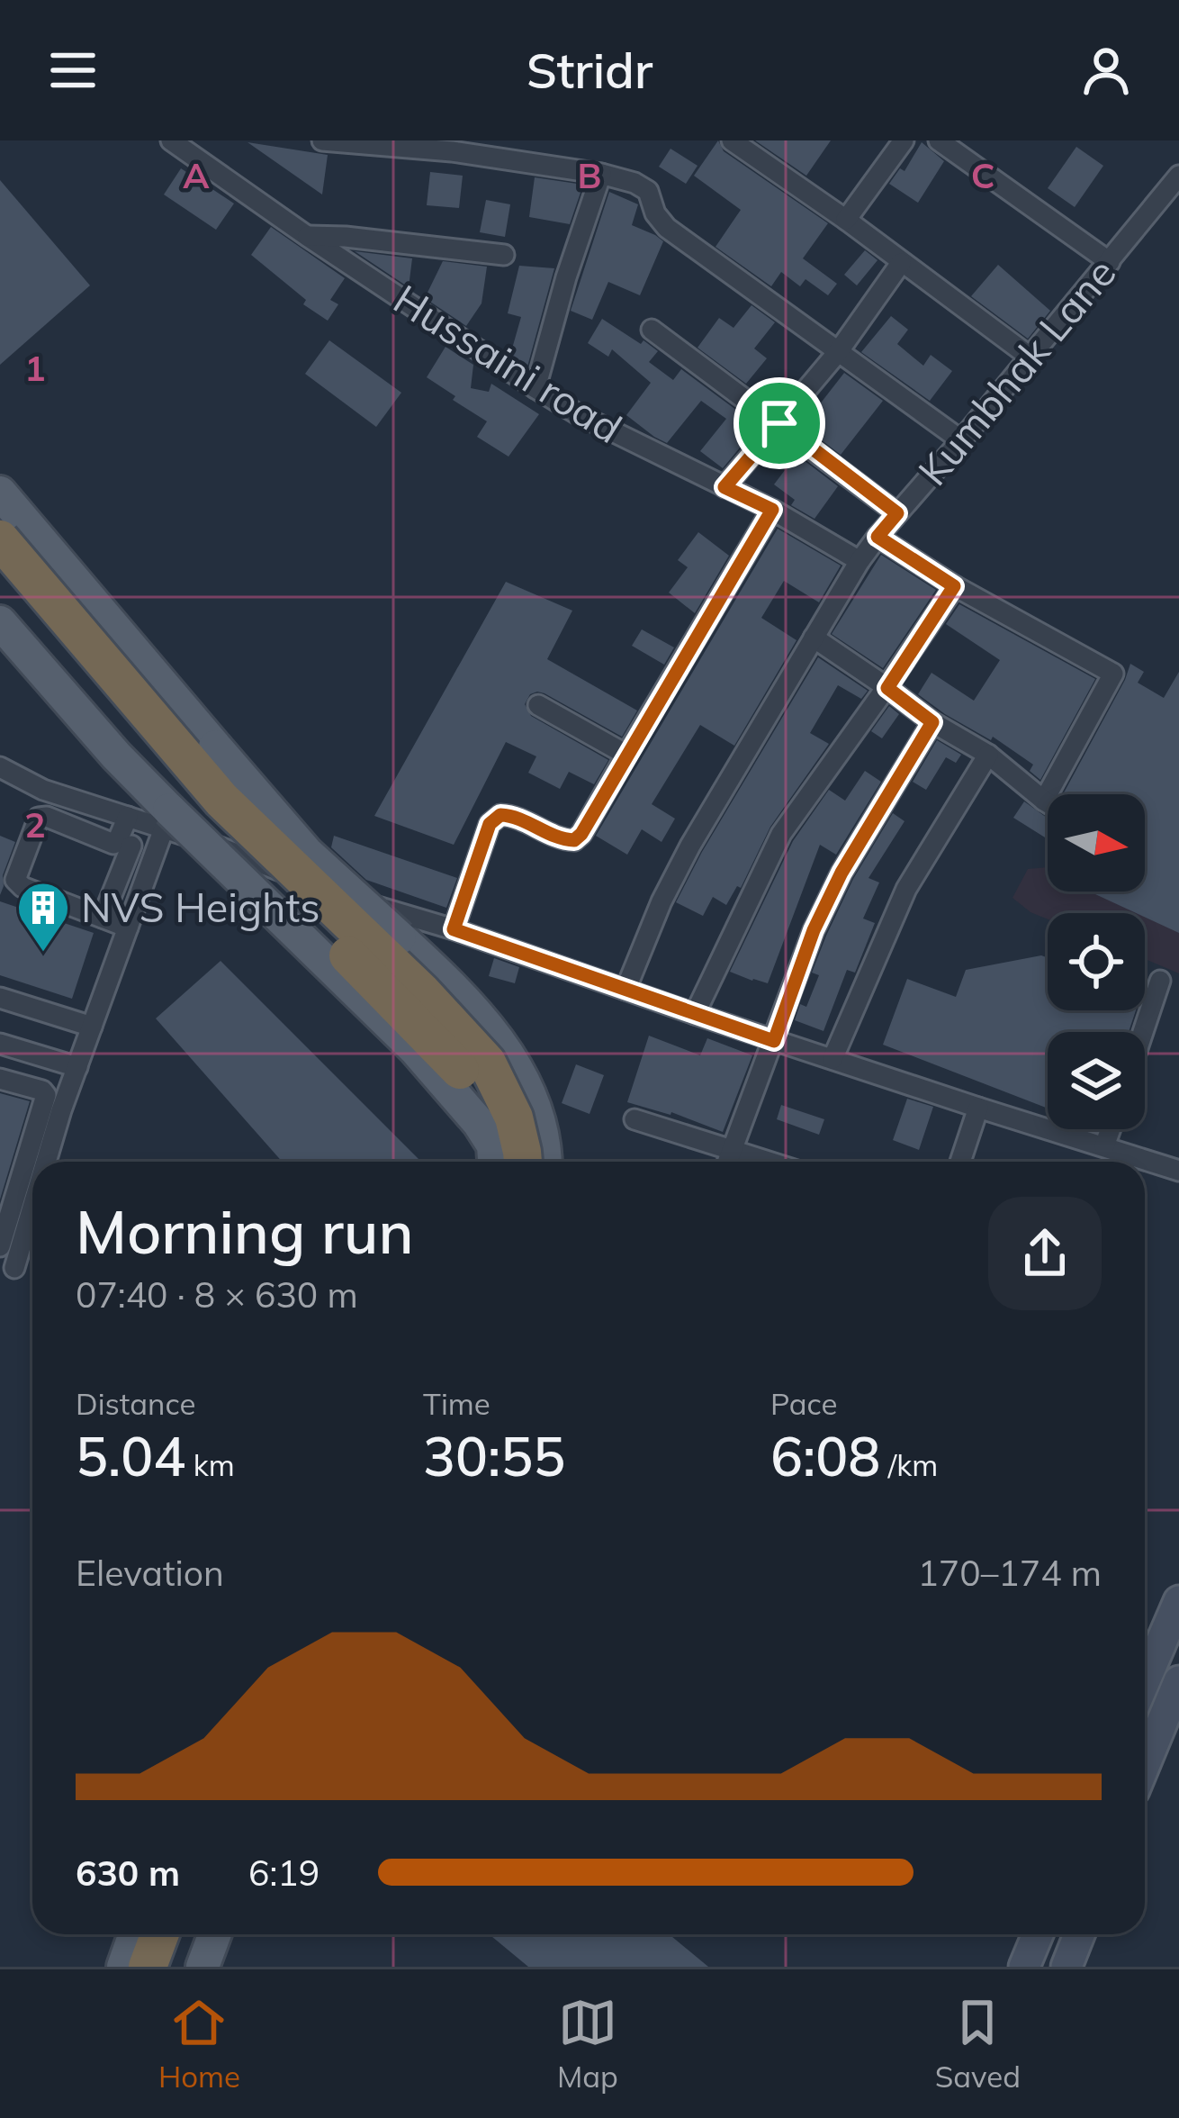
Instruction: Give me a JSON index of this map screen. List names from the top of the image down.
{
  "streets": {
    "street": ["Hussaini road", "Kumbhak Lane"]
  },
  "crossings": [
    ["Hussaini road", "Kumbhak Lane"]
  ],
  "places": {
    "building": ["NVS Heights"]
  },
  "north": "right",
  "page": {
    "header": "Stridr",
    "heading": ["Morning run", "07:40 · 8 × 630 m"],
    "stats": [
      ["Distance", "5.04 km"],
      ["Time", "30:55"],
      ["Pace", "6:08 /km"]
    ],
    "chart": ["Elevation", "170–174 m"],
    "list": [
      {
        "name": "630 m",
        "note": "6:19"
      }
    ],
    "tabs": ["Home", "Map", "Saved"]
  },
  "grid": {
    "columns": ["A", "B", "C"],
    "rows": ["1", "2"]
  }
}
